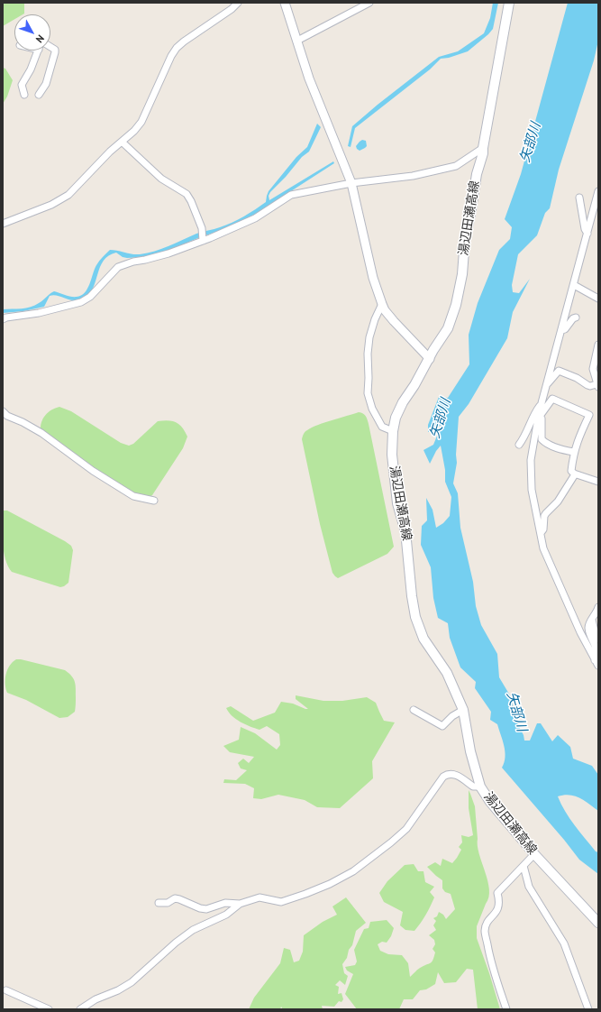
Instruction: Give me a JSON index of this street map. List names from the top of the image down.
{
  "streets": {
    "main road": ["湯辺田瀬高線"]
  },
  "water": ["矢部川"],
  "north": "bottom right"
}
